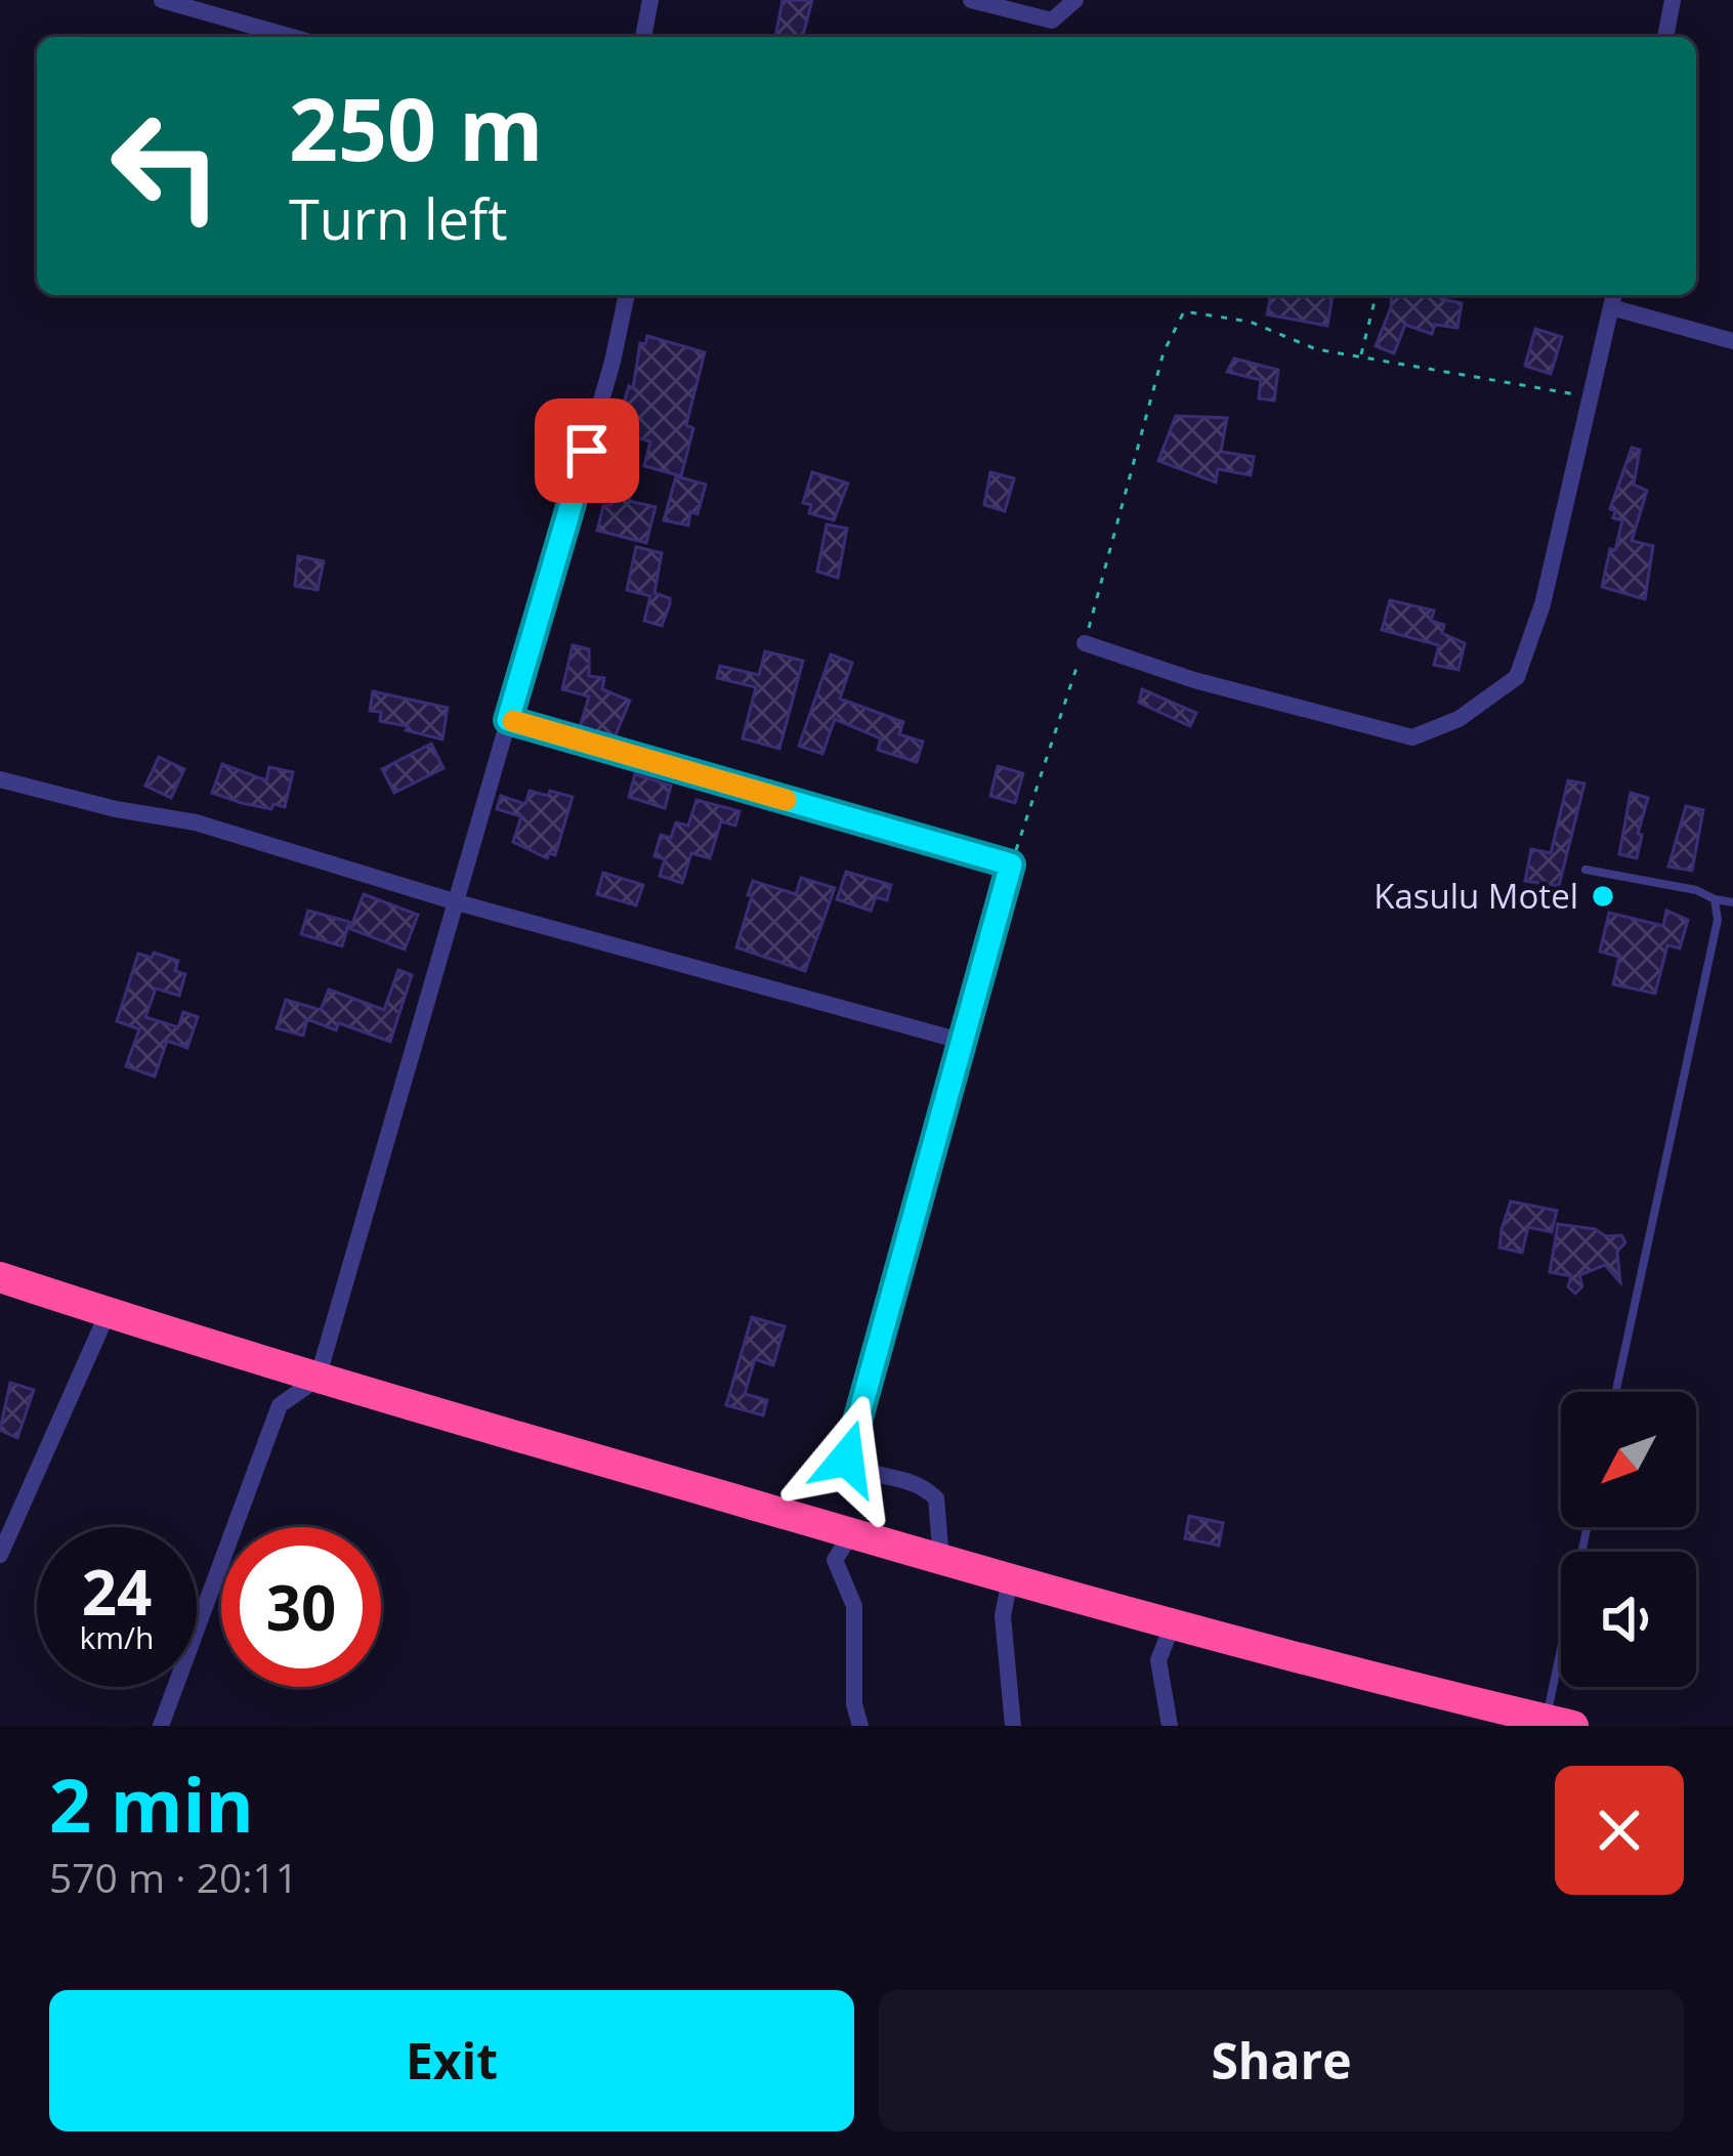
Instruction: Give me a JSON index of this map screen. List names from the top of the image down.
{
  "places": ["Kasulu Motel"],
  "north": "bottom left",
  "page": {
    "turn": ["250 m", "Turn left"],
    "speed": "24 km/h",
    "limit": "30",
    "heading": ["2 min", "570 m · 20:11"],
    "buttons": ["Exit", "Share"]
  }
}
